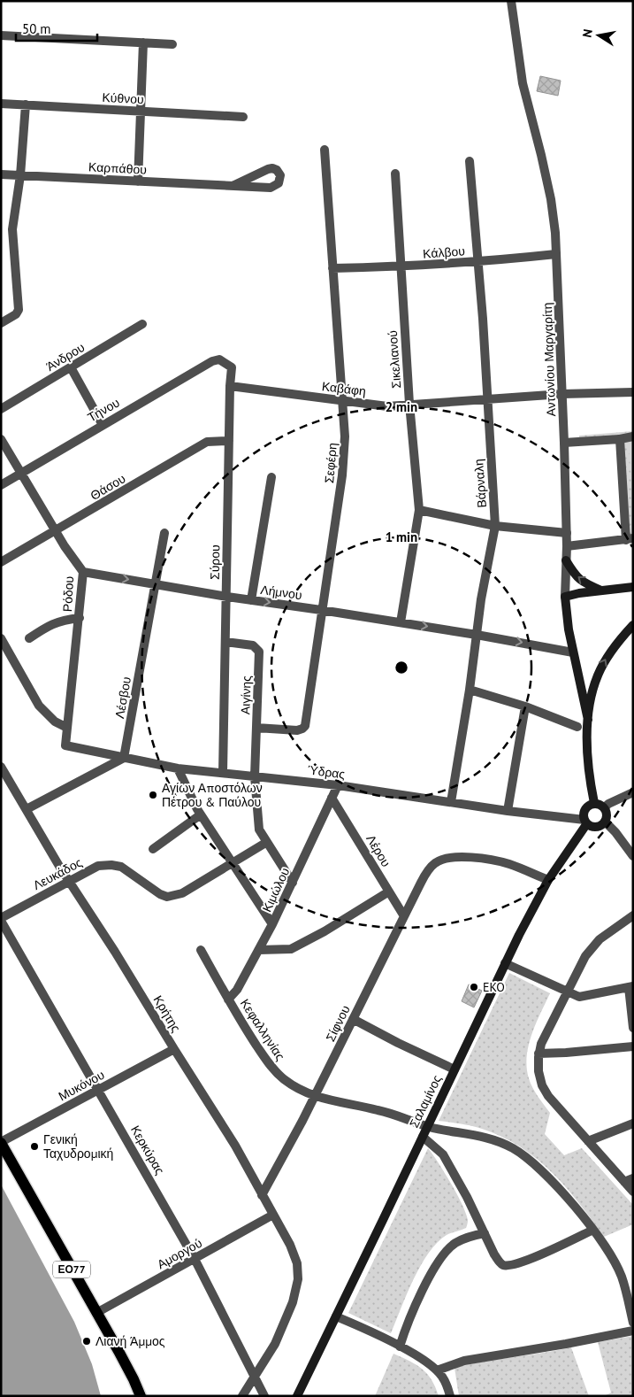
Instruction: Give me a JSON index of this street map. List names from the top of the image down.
{
  "streets": {
    "main road": ["Αντωνίου Μαργαρίτη", "Σαλαμίνος", "ΕΟ77"],
    "street": [
      "Κύθνου",
      "Καρπάθου",
      "Κάλβου",
      "Άνδρου",
      "Σικελιανού",
      "Καβάφη",
      "Τήνου",
      "Σεφέρη",
      "Βάρναλη",
      "Θάσου",
      "Σύρου",
      "Λήμνου",
      "Ρόδου",
      "Αιγίνης",
      "Λέσβου",
      "Ύδρας",
      "Λέρου",
      "Λευκάδος",
      "Κιμώλου",
      "Κρήτης",
      "Σίφνου",
      "Κεφαλληνίας",
      "Μυκόνου",
      "Κερκύρας",
      "Αμοργού"
    ]
  },
  "crossings": [
    ["Κάλβου", "Σικελιανού"],
    ["Κάλβου", "Αντωνίου Μαργαρίτη"],
    ["Κάλβου", "Σεφέρη"],
    ["Κάλβου", "Βάρναλη"],
    ["Σικελιανού", "Καβάφη"],
    ["Σικελιανού", "Λήμνου"],
    ["Αντωνίου Μαργαρίτη", "Καβάφη"],
    ["Αντωνίου Μαργαρίτη", "Λήμνου"],
    ["Καβάφη", "Σεφέρη"],
    ["Καβάφη", "Βάρναλη"],
    ["Καβάφη", "Σύρου"],
    ["Τήνου", "Σύρου"],
    ["Τήνου", "Ρόδου"],
    ["Σεφέρη", "Λήμνου"],
    ["Σεφέρη", "Αιγίνης"],
    ["Βάρναλη", "Λήμνου"],
    ["Βάρναλη", "Ύδρας"],
    ["Θάσου", "Σύρου"],
    ["Θάσου", "Ρόδου"],
    ["Σύρου", "Λήμνου"],
    ["Σύρου", "Αιγίνης"],
    ["Σύρου", "Ύδρας"],
    ["Λήμνου", "Ρόδου"],
    ["Λήμνου", "Λέσβου"],
    ["Ρόδου", "Ύδρας"],
    ["Αιγίνης", "Ύδρας"],
    ["Αιγίνης", "Λευκάδος"],
    ["Αιγίνης", "Κιμώλου"],
    ["Λέσβου", "Ύδρας"],
    ["Ύδρας", "Κιμώλου"],
    ["Ύδρας", "Σαλαμίνος"],
    ["Λέρου", "Κιμώλου"],
    ["Λέρου", "Σίφνου"],
    ["Λευκάδος", "Κρήτης"],
    ["Λευκάδος", "Κερκύρας"],
    ["Κιμώλου", "Κεφαλληνίας"],
    ["Κρήτης", "Σίφνου"],
    ["Κρήτης", "Μυκόνου"],
    ["Κρήτης", "Κερκύρας"],
    ["Κρήτης", "Αμοργού"],
    ["Σίφνου", "Κεφαλληνίας"],
    ["Σίφνου", "Σαλαμίνος"],
    ["Κεφαλληνίας", "Σαλαμίνος"],
    ["Μυκόνου", "Κερκύρας"],
    ["Μυκόνου", "ΕΟ77"],
    ["Κερκύρας", "Αμοργού"],
    ["Αμοργού", "ΕΟ77"]
  ],
  "places": [
    "Αγίων Αποστόλων Πέτρου & Παύλου",
    "EKO",
    "Γενική Ταχυδρομική",
    "Λιανή Άμμος"
  ],
  "scale_bar": "50 m",
  "north": "left",
  "rings": ["2 min", "1 min"]
}
